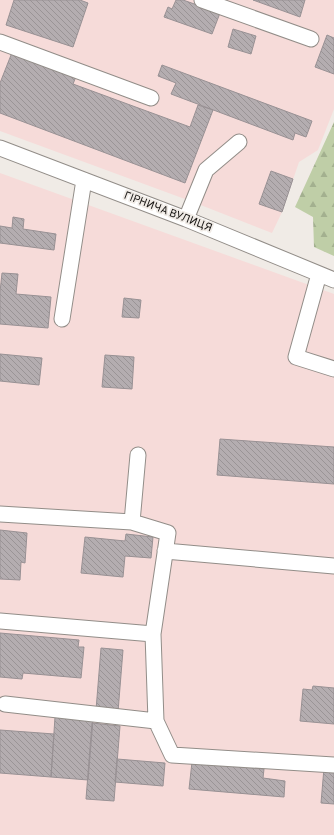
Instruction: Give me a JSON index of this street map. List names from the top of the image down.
{
  "streets": {
    "street": ["ГІРНИЧА ВУЛИЦЯ"]
  }
}
